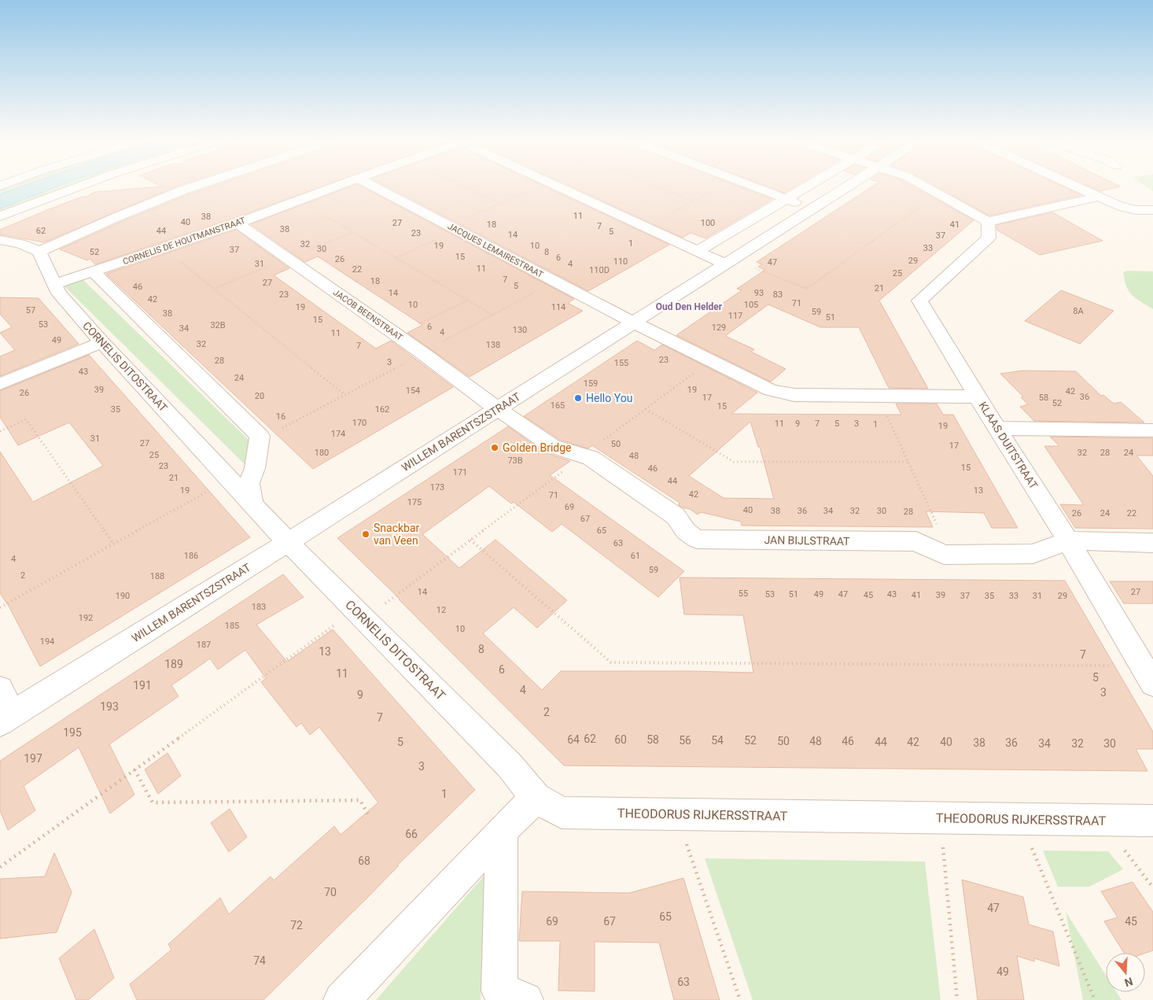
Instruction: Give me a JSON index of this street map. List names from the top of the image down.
{
  "streets": {
    "street": [
      "CORNELIS DE HOUTMANSTRAAT",
      "JACQUES LEMAIRESTRAAT",
      "JACOB BEENSTRAAT",
      "CORNELIS DITOSTRAAT",
      "WILLEM BARENTSZSTRAAT",
      "KLAAS DUITSTRAAT",
      "JAN BIJLSTRAAT",
      "THEODORUS RIJKERSSTRAAT"
    ]
  },
  "crossings": [
    ["CORNELIS DE HOUTMANSTRAAT", "JACOB BEENSTRAAT"],
    ["CORNELIS DE HOUTMANSTRAAT", "CORNELIS DITOSTRAAT"],
    ["JACQUES LEMAIRESTRAAT", "WILLEM BARENTSZSTRAAT"],
    ["JACQUES LEMAIRESTRAAT", "KLAAS DUITSTRAAT"],
    ["JACOB BEENSTRAAT", "WILLEM BARENTSZSTRAAT"],
    ["JACOB BEENSTRAAT", "JAN BIJLSTRAAT"],
    ["CORNELIS DITOSTRAAT", "WILLEM BARENTSZSTRAAT"],
    ["CORNELIS DITOSTRAAT", "THEODORUS RIJKERSSTRAAT"],
    ["WILLEM BARENTSZSTRAAT", "JAN BIJLSTRAAT"],
    ["KLAAS DUITSTRAAT", "JAN BIJLSTRAAT"]
  ],
  "districts": ["Oud Den Helder"],
  "places": ["Hello You", "Golden Bridge", "Snackbar van Veen"],
  "house_numbers": [
    "11",
    "38",
    "40",
    "27",
    "100",
    "18",
    "41",
    "7",
    "38",
    "62",
    "44",
    "5",
    "23",
    "14",
    "37",
    "1",
    "32",
    "19",
    "10",
    "33",
    "30",
    "37",
    "52",
    "8",
    "15",
    "6",
    "26",
    "29",
    "110",
    "47",
    "31",
    "4",
    "11",
    "22",
    "110D",
    "25",
    "7",
    "18",
    "27",
    "5",
    "46",
    "21",
    "14",
    "93",
    "23",
    "83",
    "42",
    "71",
    "10",
    "105",
    "19",
    "114",
    "57",
    "8A",
    "59",
    "38",
    "117",
    "51",
    "15",
    "53",
    "32B",
    "6",
    "129",
    "34",
    "130",
    "4",
    "11",
    "49",
    "32",
    "138",
    "7",
    "23",
    "28",
    "3",
    "155",
    "43",
    "24",
    "159",
    "39",
    "19",
    "154",
    "42",
    "26",
    "20",
    "36",
    "17",
    "58",
    "52",
    "165",
    "15",
    "35",
    "162",
    "16",
    "170",
    "11",
    "9",
    "7",
    "5",
    "3",
    "1",
    "19",
    "174",
    "31",
    "27",
    "50",
    "17",
    "180",
    "32",
    "28",
    "24",
    "25",
    "48",
    "73B",
    "23",
    "15",
    "46",
    "171",
    "21",
    "44",
    "173",
    "19",
    "13",
    "42",
    "71",
    "175",
    "69",
    "40",
    "38",
    "36",
    "34",
    "32",
    "30",
    "28",
    "26",
    "24",
    "22",
    "67",
    "65",
    "63",
    "186",
    "61",
    "4",
    "59",
    "2",
    "188",
    "14",
    "27",
    "55",
    "53",
    "51",
    "49",
    "47",
    "43",
    "45",
    "41",
    "39",
    "190",
    "37",
    "35",
    "33",
    "31",
    "29",
    "183",
    "12",
    "192",
    "185",
    "10",
    "194",
    "187",
    "8",
    "13",
    "7",
    "189",
    "6",
    "11",
    "5",
    "191",
    "4",
    "3",
    "9",
    "193",
    "2",
    "7",
    "195",
    "62",
    "64",
    "60",
    "58",
    "56",
    "54",
    "52",
    "50",
    "48",
    "46",
    "5",
    "44",
    "42",
    "40",
    "38",
    "36",
    "34",
    "32",
    "30",
    "197",
    "3",
    "1",
    "66",
    "68",
    "70",
    "47",
    "65",
    "69",
    "67",
    "45",
    "72",
    "74",
    "49",
    "63"
  ],
  "north": "bottom"
}
